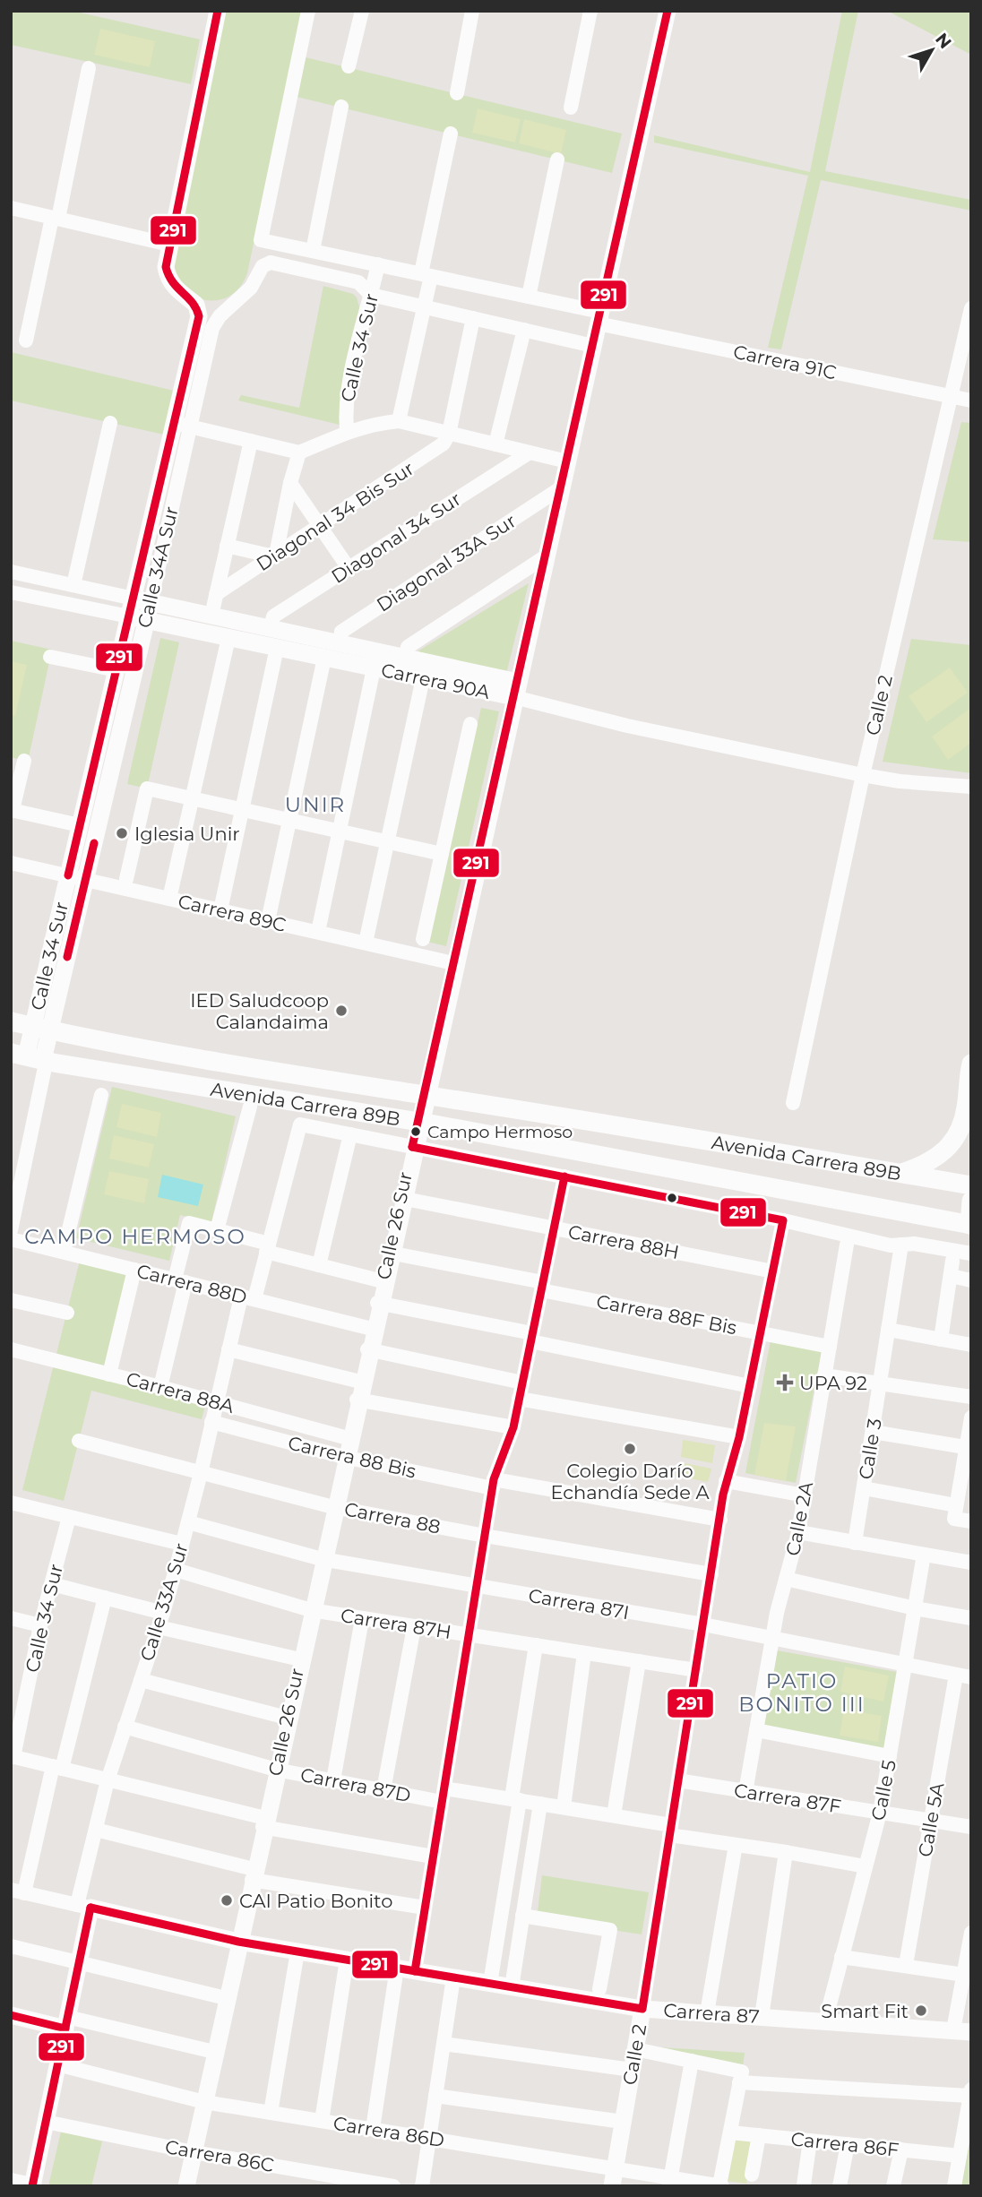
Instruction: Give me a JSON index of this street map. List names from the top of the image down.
{
  "streets": {
    "main road": ["Avenida Carrera 89B"],
    "street": [
      "Calle 34 Sur",
      "Carrera 91C",
      "Diagonal 34 Bis Sur",
      "Diagonal 34 Sur",
      "Diagonal 33A Sur",
      "Calle 34A Sur",
      "Carrera 90A",
      "Calle 2",
      "Carrera 89C",
      "Calle 26 Sur",
      "Carrera 88H",
      "Carrera 88D",
      "Carrera 88F Bis",
      "Carrera 88A",
      "Calle 3",
      "Carrera 88 Bis",
      "Carrera 88",
      "Calle 2A",
      "Calle 33A Sur",
      "Carrera 87I",
      "Carrera 87H",
      "Carrera 87D",
      "Calle 5",
      "Carrera 87F",
      "Calle 5A",
      "Carrera 87",
      "Carrera 86D",
      "Carrera 86F",
      "Carrera 86C"
    ]
  },
  "crossings": [
    ["Calle 34 Sur", "Carrera 91C"],
    ["Calle 34 Sur", "Calle 34A Sur"],
    ["Calle 34 Sur", "Carrera 90A"],
    ["Calle 34 Sur", "Carrera 89C"],
    ["Calle 34 Sur", "Avenida Carrera 89B"],
    ["Carrera 91C", "Calle 34A Sur"],
    ["Carrera 91C", "Calle 2"],
    ["Carrera 91C", "Calle 26 Sur"],
    ["Diagonal 34 Sur", "Carrera 90A"],
    ["Diagonal 33A Sur", "Carrera 90A"],
    ["Diagonal 33A Sur", "Calle 26 Sur"],
    ["Calle 34A Sur", "Carrera 90A"],
    ["Calle 34A Sur", "Carrera 89C"],
    ["Carrera 90A", "Calle 2"],
    ["Carrera 90A", "Calle 26 Sur"],
    ["Calle 2", "Carrera 88H"],
    ["Calle 2", "Carrera 88F Bis"],
    ["Calle 2", "Carrera 88 Bis"],
    ["Calle 2", "Carrera 88"],
    ["Calle 2", "Carrera 87I"],
    ["Calle 2", "Carrera 87H"],
    ["Calle 2", "Carrera 87D"],
    ["Calle 2", "Carrera 87F"],
    ["Calle 2", "Carrera 87"],
    ["Calle 2", "Carrera 86D"],
    ["Carrera 89C", "Calle 26 Sur"],
    ["Avenida Carrera 89B", "Calle 26 Sur"],
    ["Calle 26 Sur", "Carrera 88H"],
    ["Calle 26 Sur", "Carrera 88D"],
    ["Calle 26 Sur", "Carrera 88F Bis"],
    ["Calle 26 Sur", "Carrera 88A"],
    ["Calle 26 Sur", "Carrera 88 Bis"],
    ["Calle 26 Sur", "Carrera 88"],
    ["Calle 26 Sur", "Carrera 87I"],
    ["Calle 26 Sur", "Carrera 87H"],
    ["Calle 26 Sur", "Carrera 87D"],
    ["Calle 26 Sur", "Carrera 87"],
    ["Calle 26 Sur", "Carrera 86D"],
    ["Calle 26 Sur", "Carrera 86C"],
    ["Carrera 88D", "Calle 33A Sur"],
    ["Carrera 88F Bis", "Calle 2A"],
    ["Carrera 88A", "Calle 33A Sur"],
    ["Carrera 88 Bis", "Calle 33A Sur"],
    ["Carrera 88", "Calle 33A Sur"],
    ["Calle 2A", "Carrera 87I"],
    ["Calle 2A", "Carrera 87F"],
    ["Calle 33A Sur", "Carrera 87I"],
    ["Calle 33A Sur", "Carrera 87H"],
    ["Calle 33A Sur", "Carrera 87D"],
    ["Calle 33A Sur", "Carrera 87"],
    ["Calle 33A Sur", "Carrera 86D"],
    ["Calle 33A Sur", "Carrera 86C"],
    ["Carrera 87I", "Calle 5"],
    ["Carrera 87I", "Calle 5A"],
    ["Carrera 87D", "Calle 5"],
    ["Calle 5", "Carrera 87F"],
    ["Calle 5", "Carrera 87"],
    ["Carrera 87F", "Calle 5A"]
  ],
  "districts": ["UNIR", "CAMPO HERMOSO", "PATIO BONITO III"],
  "places": {
    "other": [
      "Iglesia Unir",
      "IED Saludcoop Calandaima",
      "Campo Hermoso",
      "Colegio Darío Echandía Sede A",
      "CAI Patio Bonito",
      "Smart Fit"
    ],
    "health": ["UPA 92"]
  },
  "lines": ["transit line 291"],
  "north": "top right"
}
